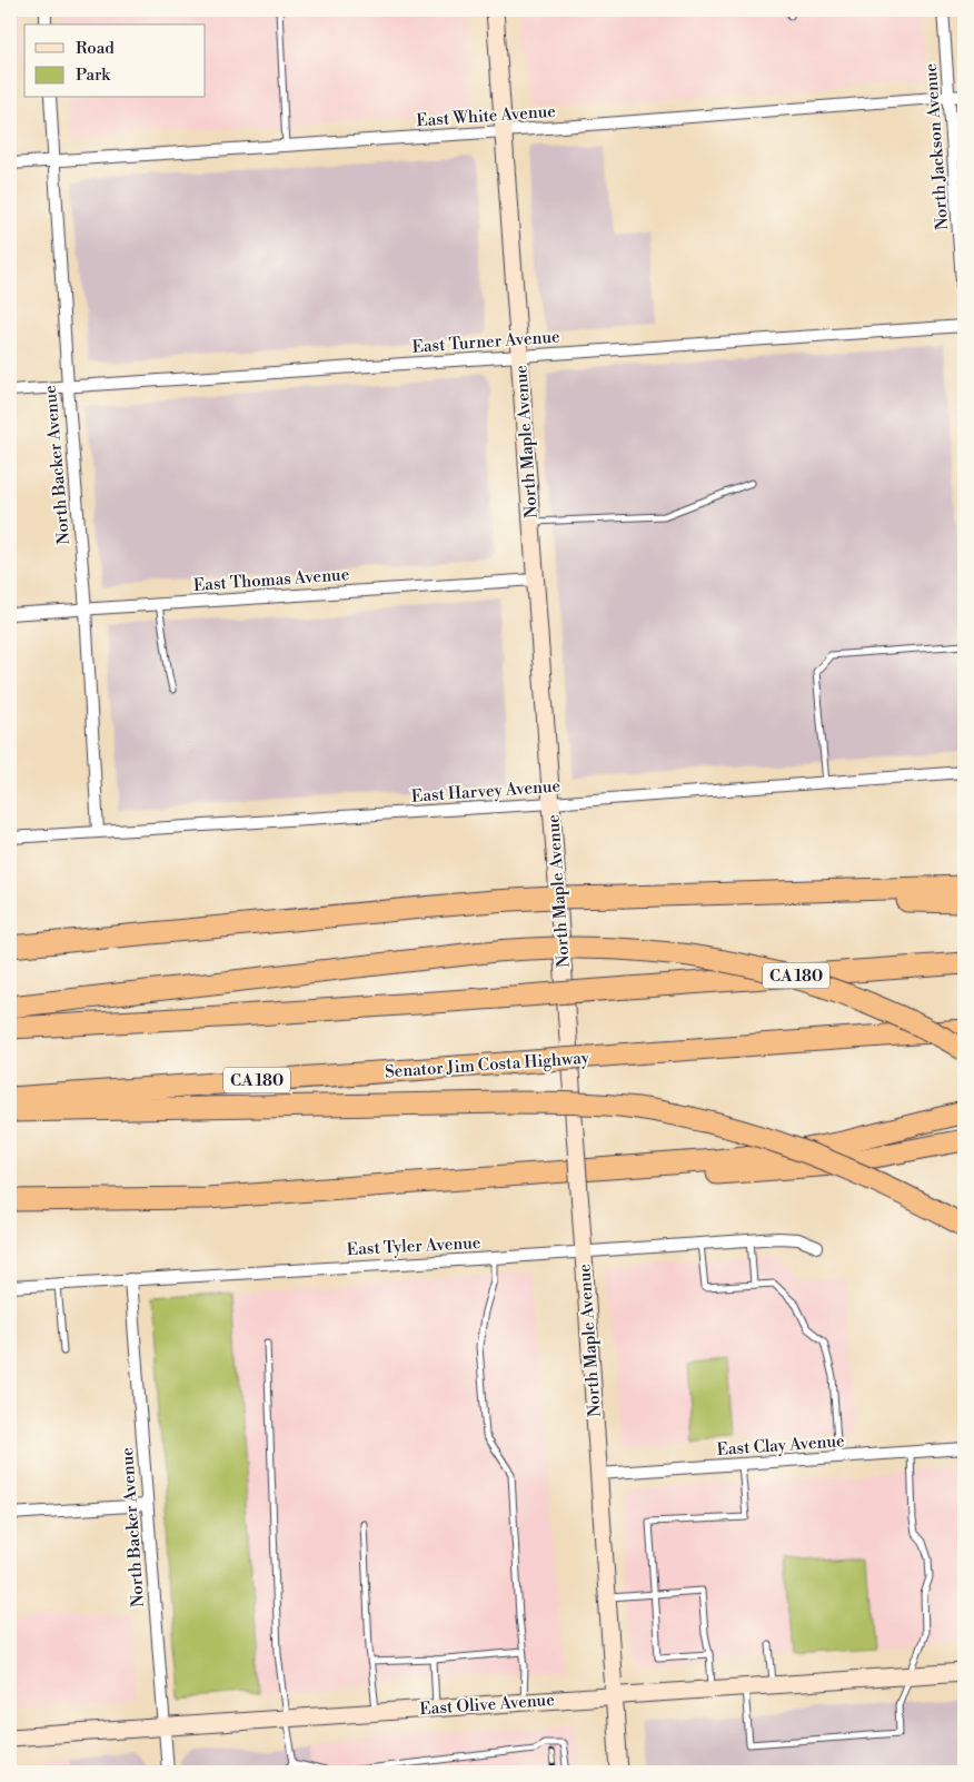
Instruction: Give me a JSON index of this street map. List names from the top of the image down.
{
  "streets": {
    "highway": ["CA 180", "Senator Jim Costa Highway"],
    "street": [
      "East White Avenue",
      "North Jackson Avenue",
      "East Turner Avenue",
      "North Maple Avenue",
      "North Backer Avenue",
      "East Thomas Avenue",
      "East Harvey Avenue",
      "East Tyler Avenue",
      "East Clay Avenue",
      "East Olive Avenue"
    ]
  },
  "crossings": [
    ["East White Avenue", "North Jackson Avenue"],
    ["East White Avenue", "North Maple Avenue"],
    ["East White Avenue", "North Backer Avenue"],
    ["East Turner Avenue", "North Maple Avenue"],
    ["East Turner Avenue", "North Backer Avenue"],
    ["North Maple Avenue", "East Thomas Avenue"],
    ["North Maple Avenue", "East Harvey Avenue"],
    ["North Maple Avenue", "East Tyler Avenue"],
    ["North Maple Avenue", "East Clay Avenue"],
    ["North Maple Avenue", "East Olive Avenue"],
    ["North Backer Avenue", "East Thomas Avenue"],
    ["North Backer Avenue", "East Harvey Avenue"],
    ["North Backer Avenue", "East Tyler Avenue"],
    ["North Backer Avenue", "East Olive Avenue"]
  ],
  "legend": ["Road", "Park"]
}
